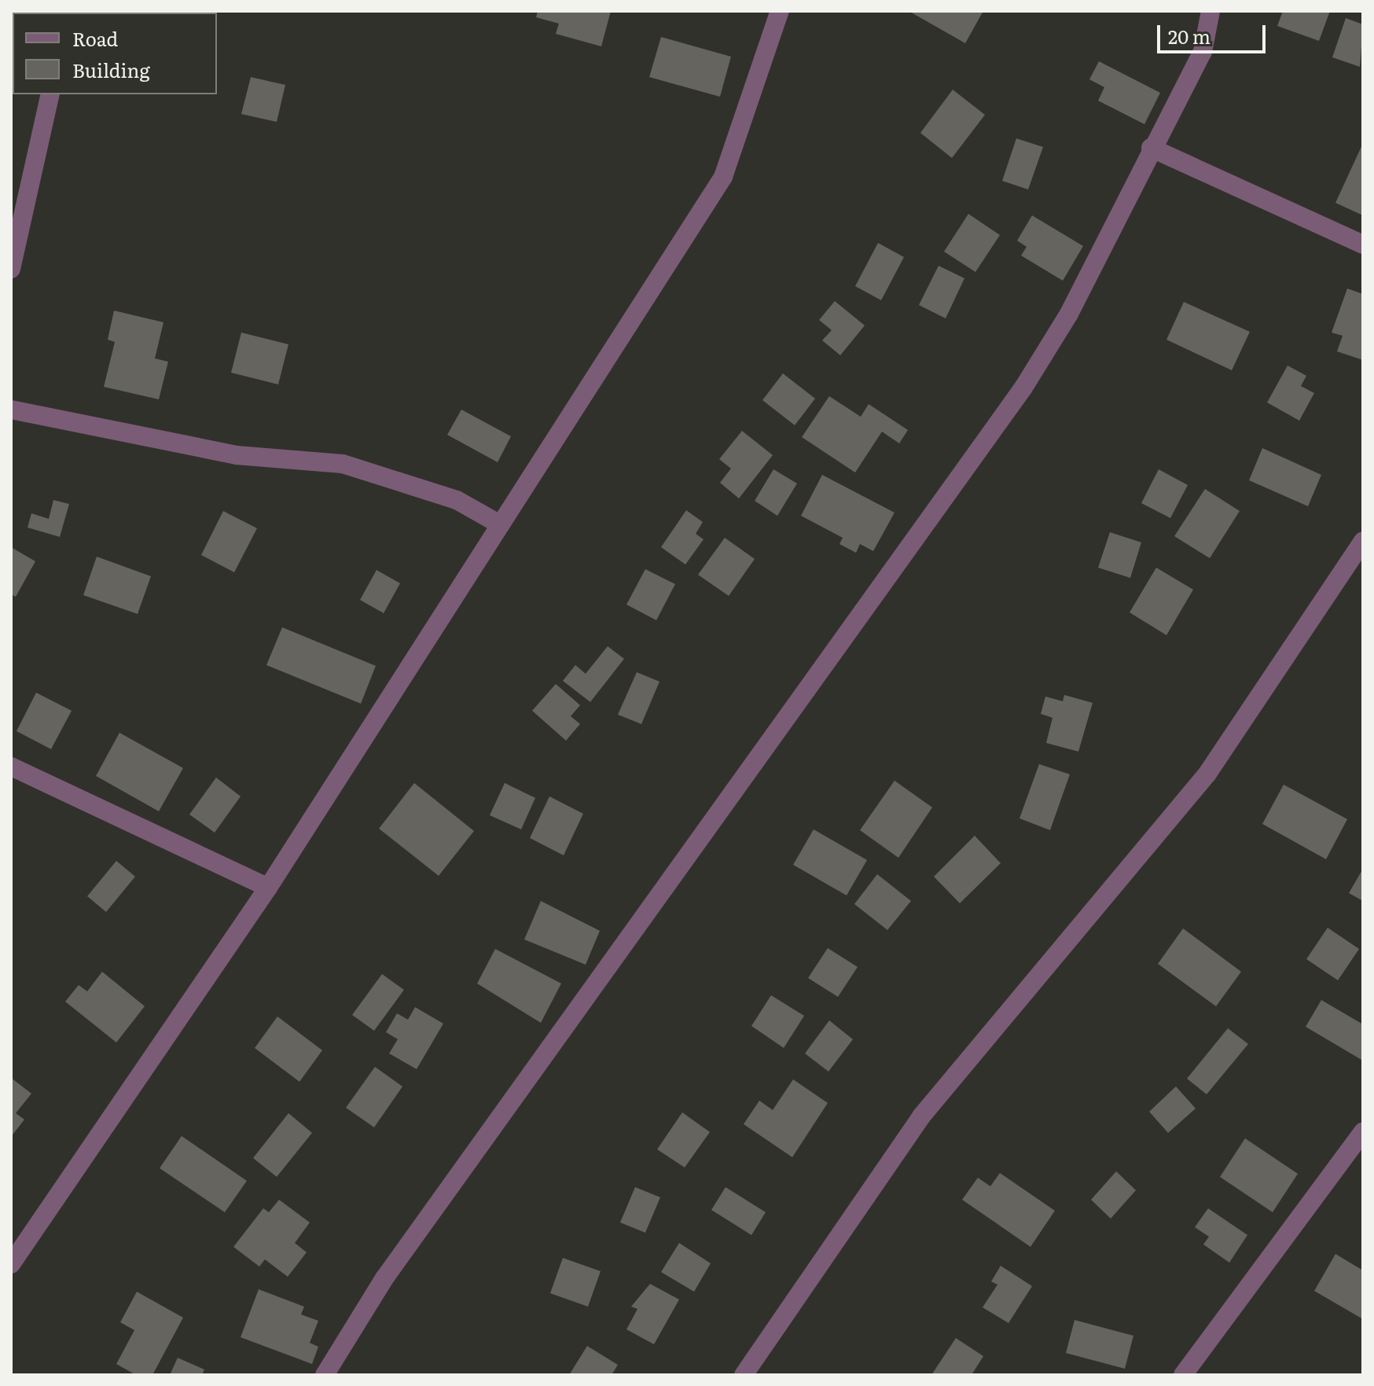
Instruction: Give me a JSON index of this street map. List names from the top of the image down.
{
  "legend": ["Road", "Building"],
  "scale_bar": "20 m"
}
